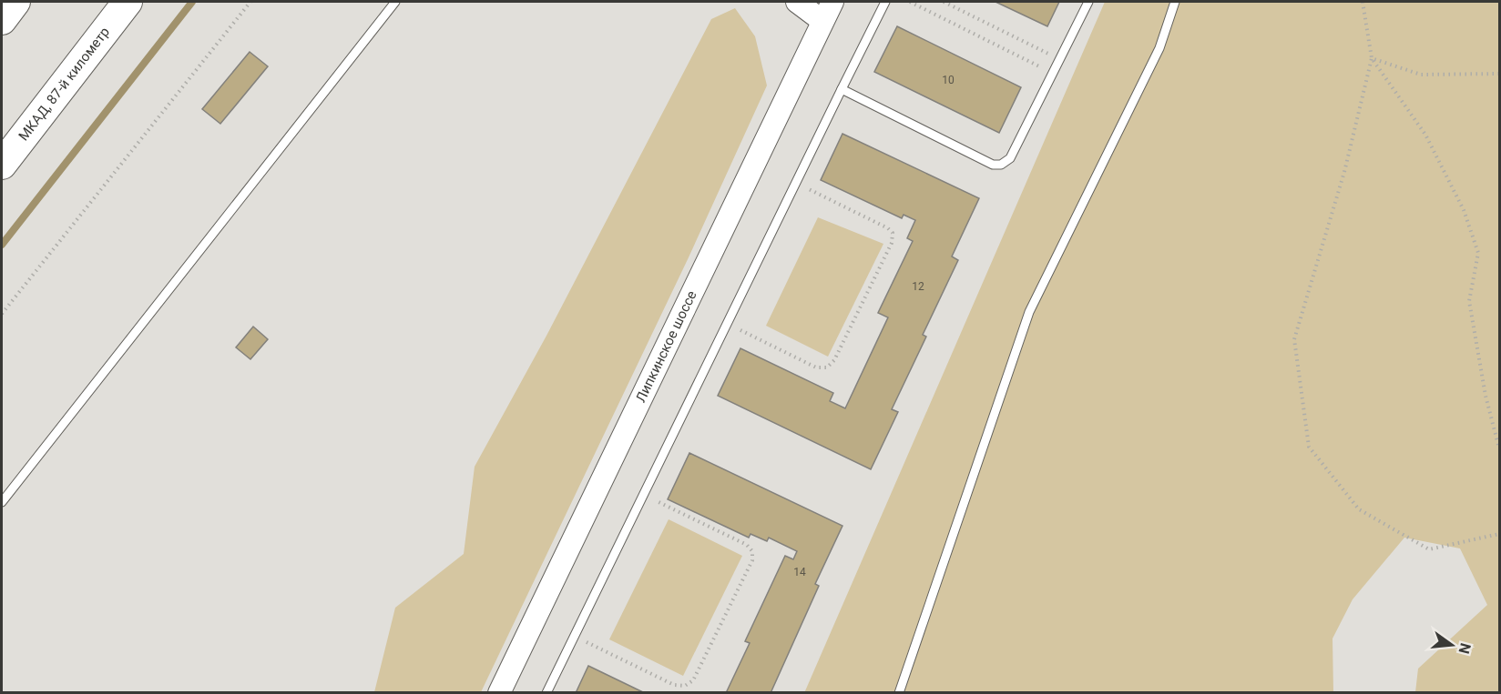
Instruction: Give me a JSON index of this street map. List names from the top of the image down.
{
  "streets": {
    "highway": ["МКАД, 87-й километр"],
    "street": ["Липкинское шоссе"]
  },
  "house_numbers": ["10", "12", "14"],
  "north": "right"
}
